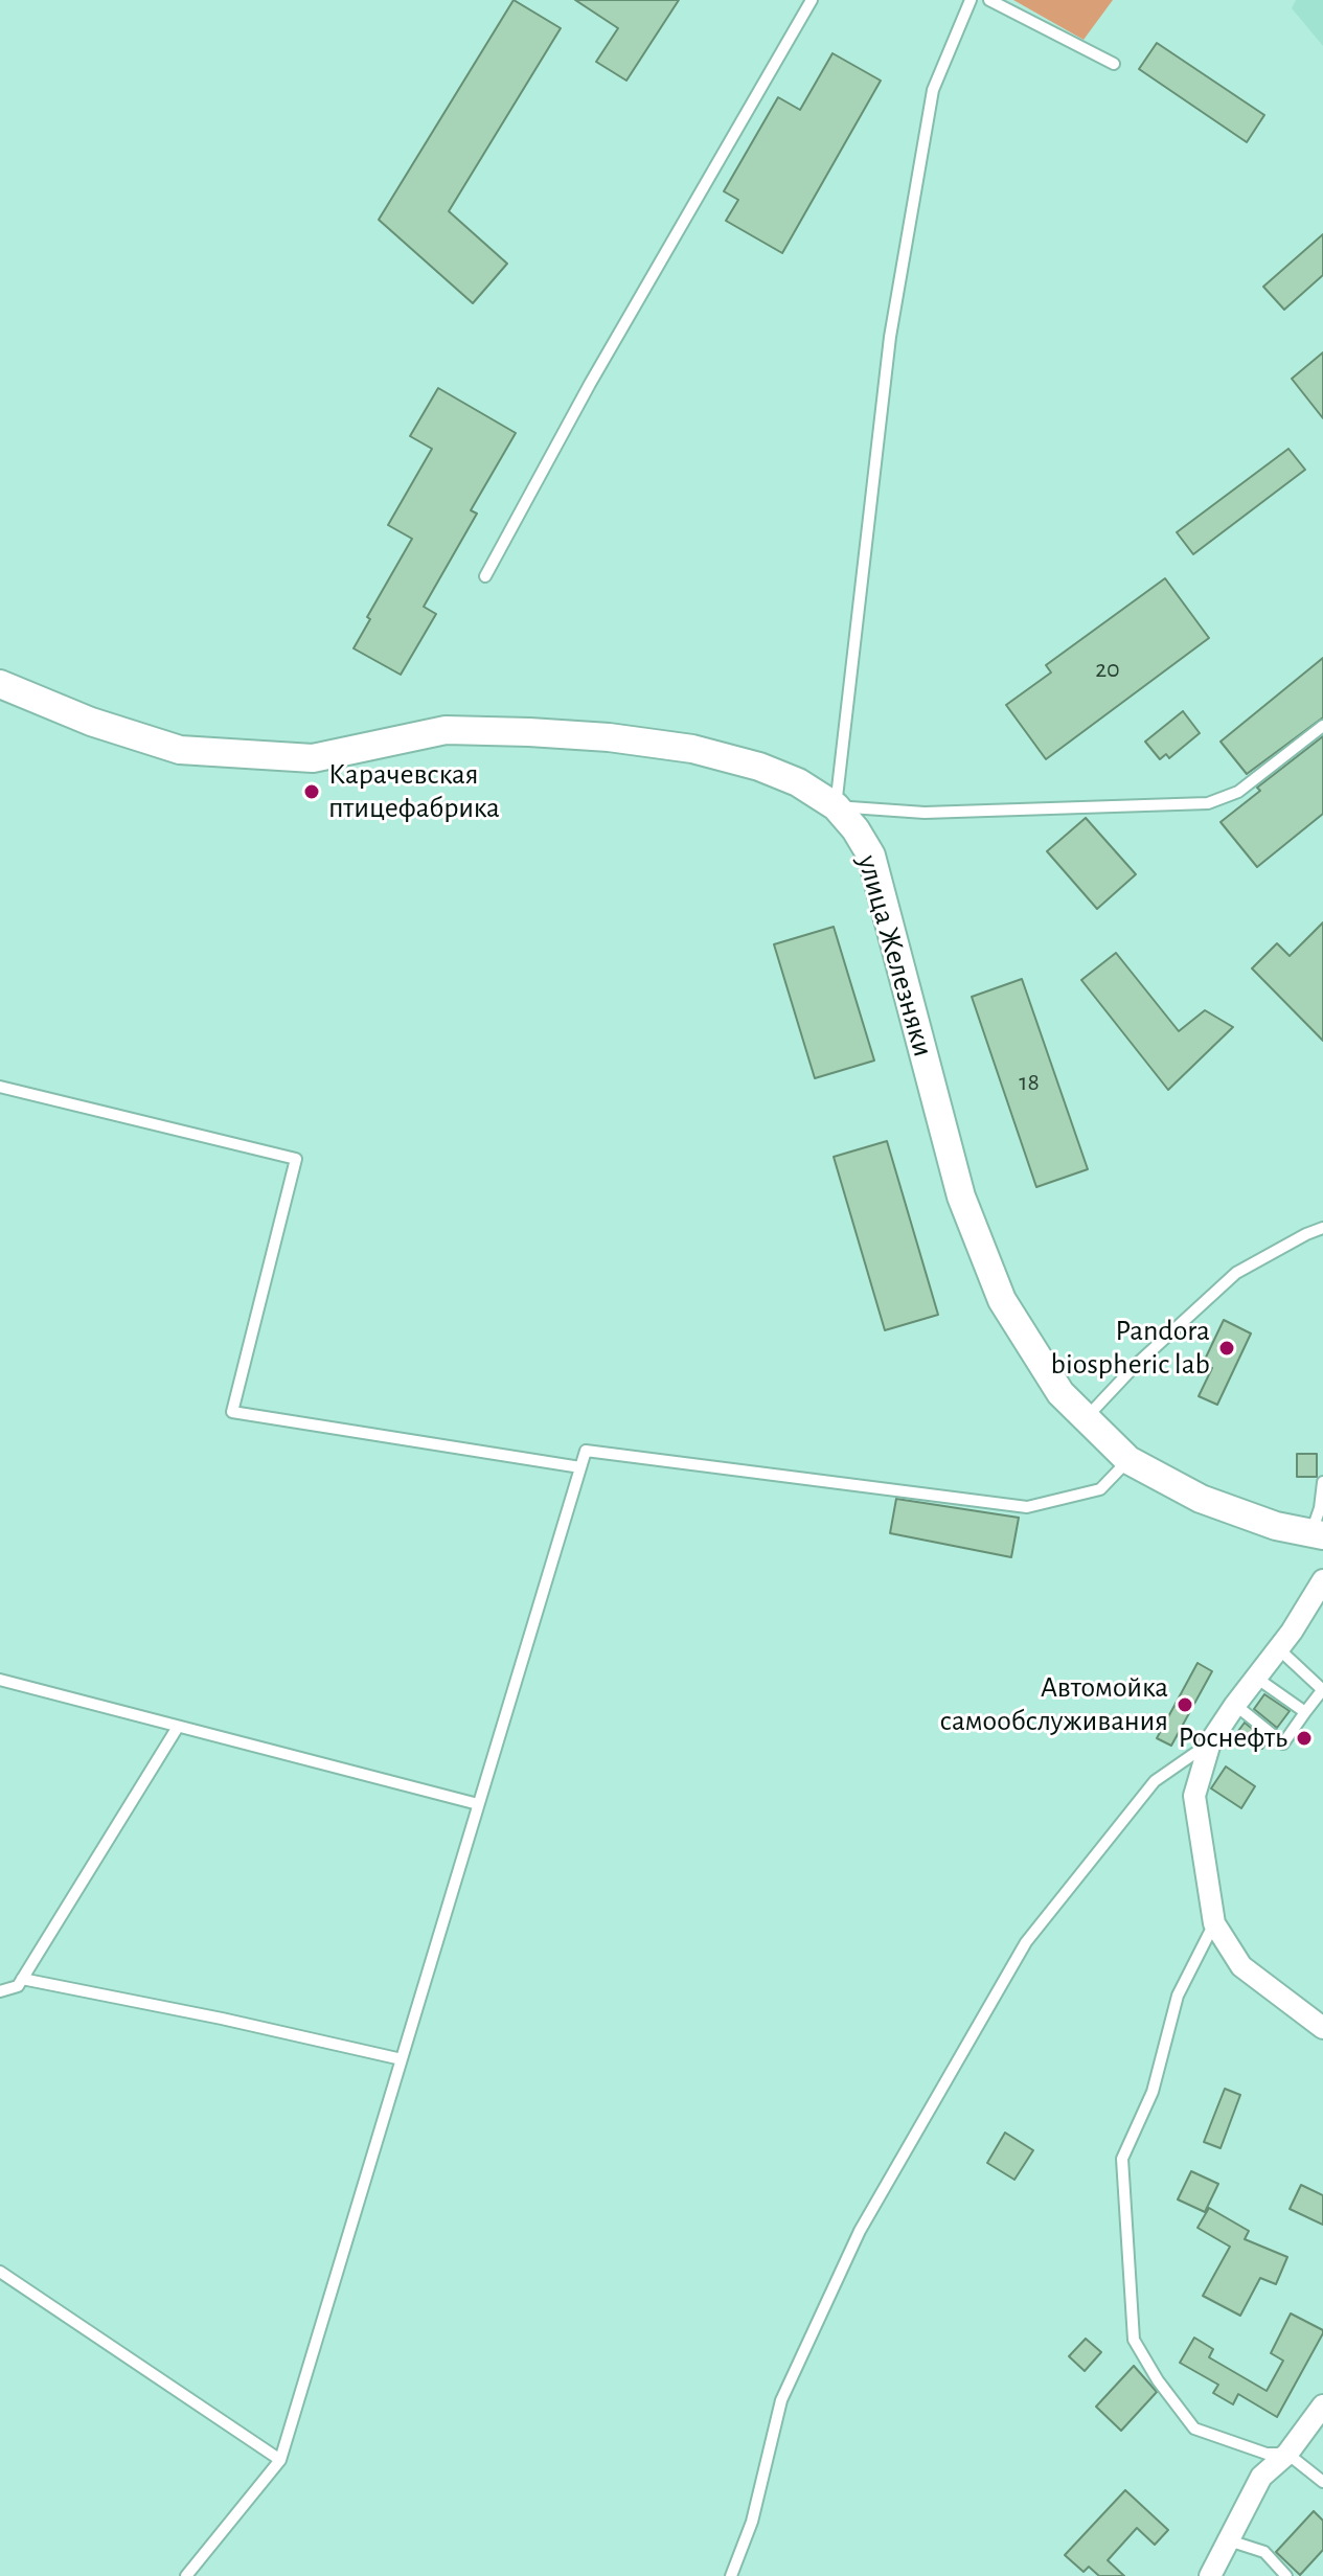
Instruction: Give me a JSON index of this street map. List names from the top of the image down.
{
  "streets": {
    "street": ["улица Железняки"]
  },
  "places": [
    "Карачевская птицефабрика",
    "Pandora biospheric lab",
    "Автомойка самообслуживания",
    "Роснефть"
  ],
  "house_numbers": ["20", "18"]
}
